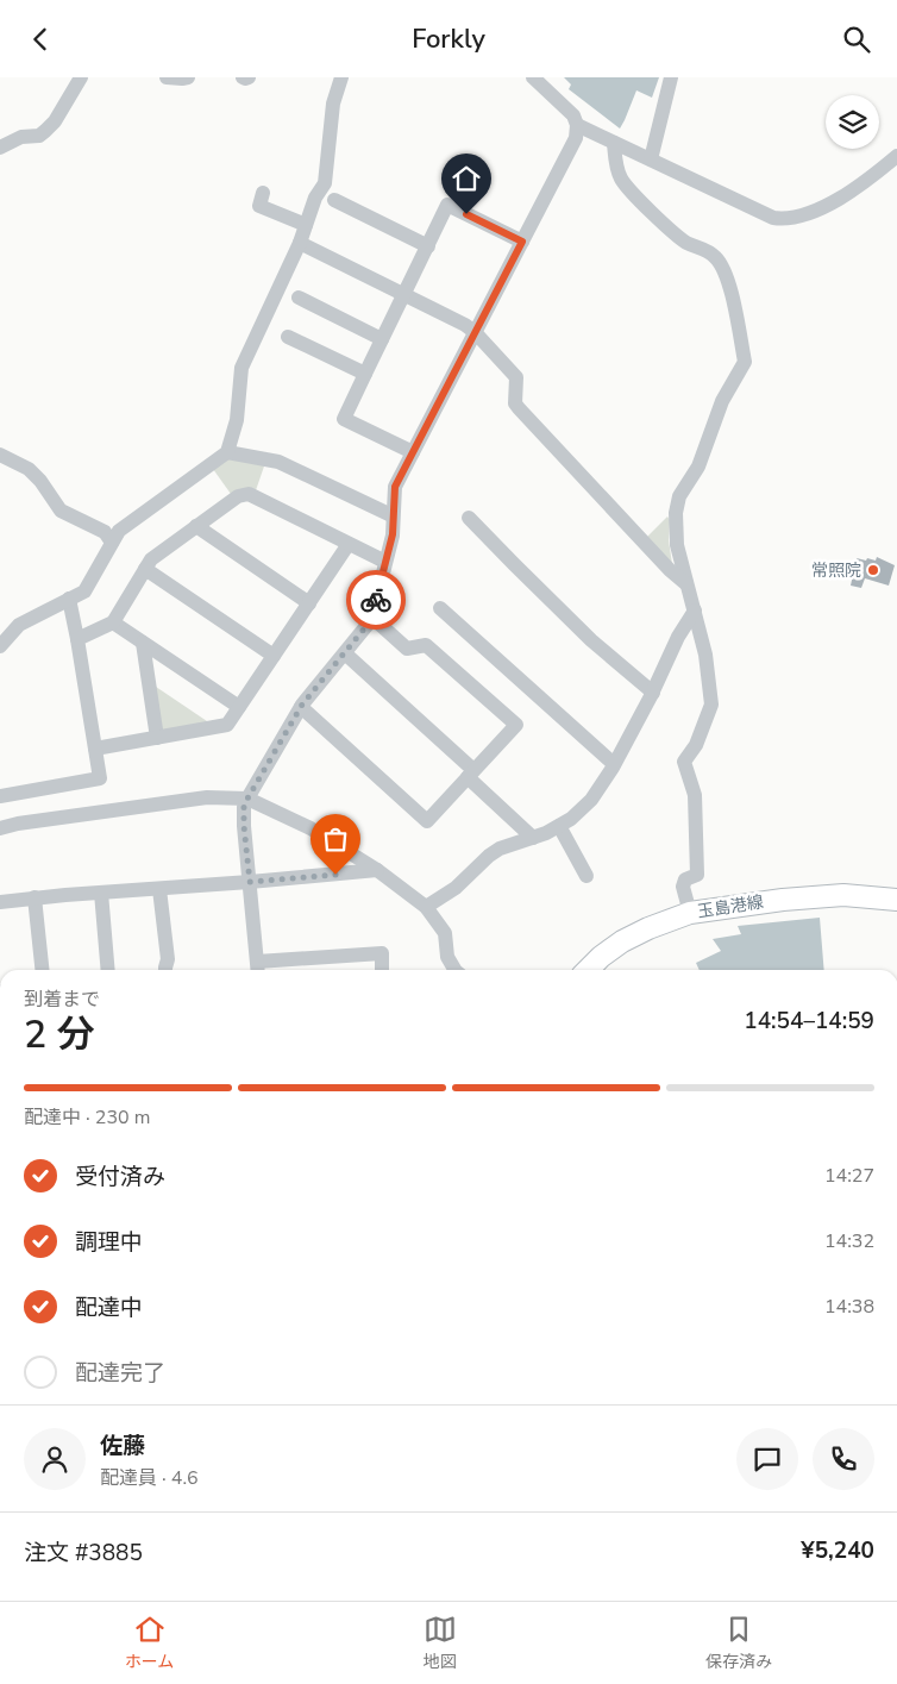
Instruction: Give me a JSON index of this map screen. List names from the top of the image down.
{
  "streets": {
    "main road": ["玉島港線"]
  },
  "places": ["常照院"],
  "page": {
    "header": "Forkly",
    "heading": ["2 分", "到着まで", "14:54–14:59"],
    "panel": [
      "佐藤",
      "配達員 · 4.6",
      "注文 #3885",
      "¥5,240"
    ],
    "bar": "配達中 · 230 m",
    "list": [
      ["受付済み", "14:27"],
      ["調理中", "14:32"],
      ["配達中", "14:38"],
      "配達完了"
    ],
    "tabs": ["ホーム", "地図", "保存済み"]
  }
}
